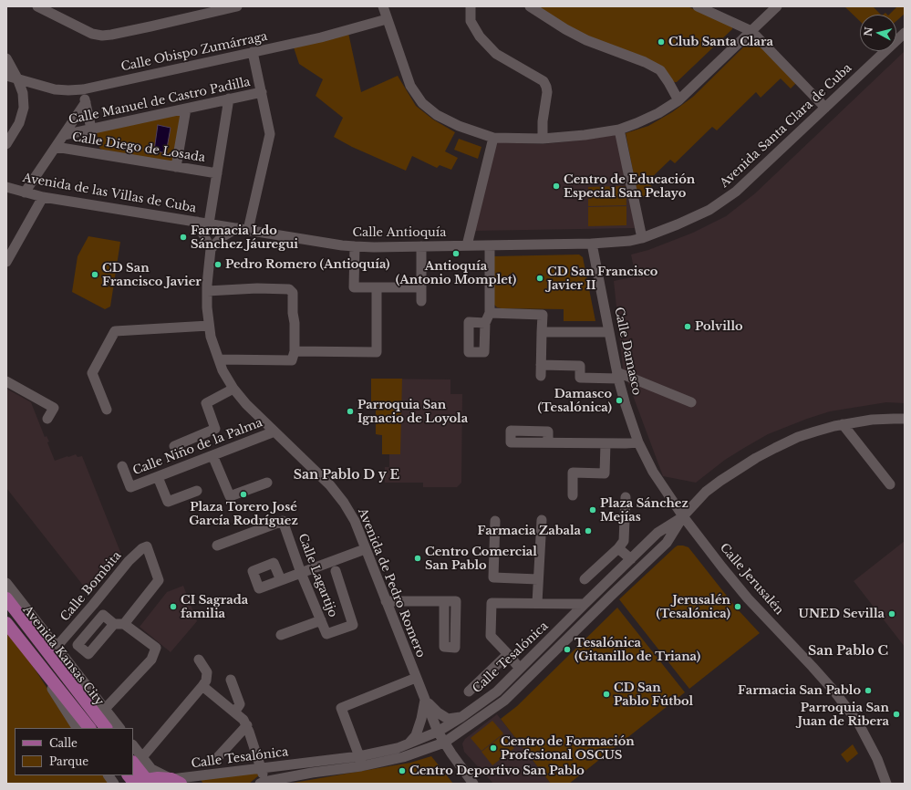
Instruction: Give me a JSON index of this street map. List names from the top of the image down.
{
  "streets": {
    "main road": ["Avenida Kansas City"],
    "street": [
      "Calle Obispo Zumárraga",
      "Calle Manuel de Castro Padilla",
      "Avenida Santa Clara de Cuba",
      "Calle Diego de Losada",
      "Avenida de las Villas de Cuba",
      "Calle Antioquía",
      "Calle Damasco",
      "Calle Niño de la Palma",
      "Calle Lagartijo",
      "Calle Jerusalén",
      "Avenida de Pedro Romero",
      "Calle Bombita",
      "Calle Tesalónica"
    ]
  },
  "crossings": [
    ["Avenida Santa Clara de Cuba", "Calle Antioquía"],
    ["Avenida Santa Clara de Cuba", "Calle Damasco"],
    ["Avenida de las Villas de Cuba", "Calle Antioquía"],
    ["Calle Antioquía", "Calle Damasco"],
    ["Calle Damasco", "Calle Jerusalén"],
    ["Calle Damasco", "Calle Tesalónica"],
    ["Calle Niño de la Palma", "Avenida de Pedro Romero"],
    ["Calle Jerusalén", "Calle Tesalónica"],
    ["Avenida de Pedro Romero", "Calle Tesalónica"],
    ["Calle Bombita", "Avenida Kansas City"]
  ],
  "districts": ["San Pablo D y E", "San Pablo C"],
  "places": [
    "Club Santa Clara",
    "Centro de Educación Especial San Pelayo",
    "Farmacia Ldo Sánchez Jáuregui",
    "Antioquía (Antonio Momplet)",
    "Pedro Romero (Antioquía)",
    "CD San Francisco Javier",
    "CD San Francisco Javier II",
    "Polvillo",
    "Damasco (Tesalónica)",
    "Parroquia San Ignacio de Loyola",
    "Plaza Torero José García Rodríguez",
    "Plaza Sánchez Mejías",
    "Farmacia Zabala",
    "Centro Comercial San Pablo",
    "CI Sagrada familia",
    "Jerusalén (Tesalónica)",
    "UNED Sevilla",
    "Tesalónica (Gitanillo de Triana)",
    "Farmacia San Pablo",
    "CD San Pablo Fútbol",
    "Parroquia San Juan de Ribera",
    "Centro de Formación Profesional OSCUS",
    "Centro Deportivo San Pablo"
  ],
  "legend": ["Calle", "Parque"],
  "north": "left"
}
